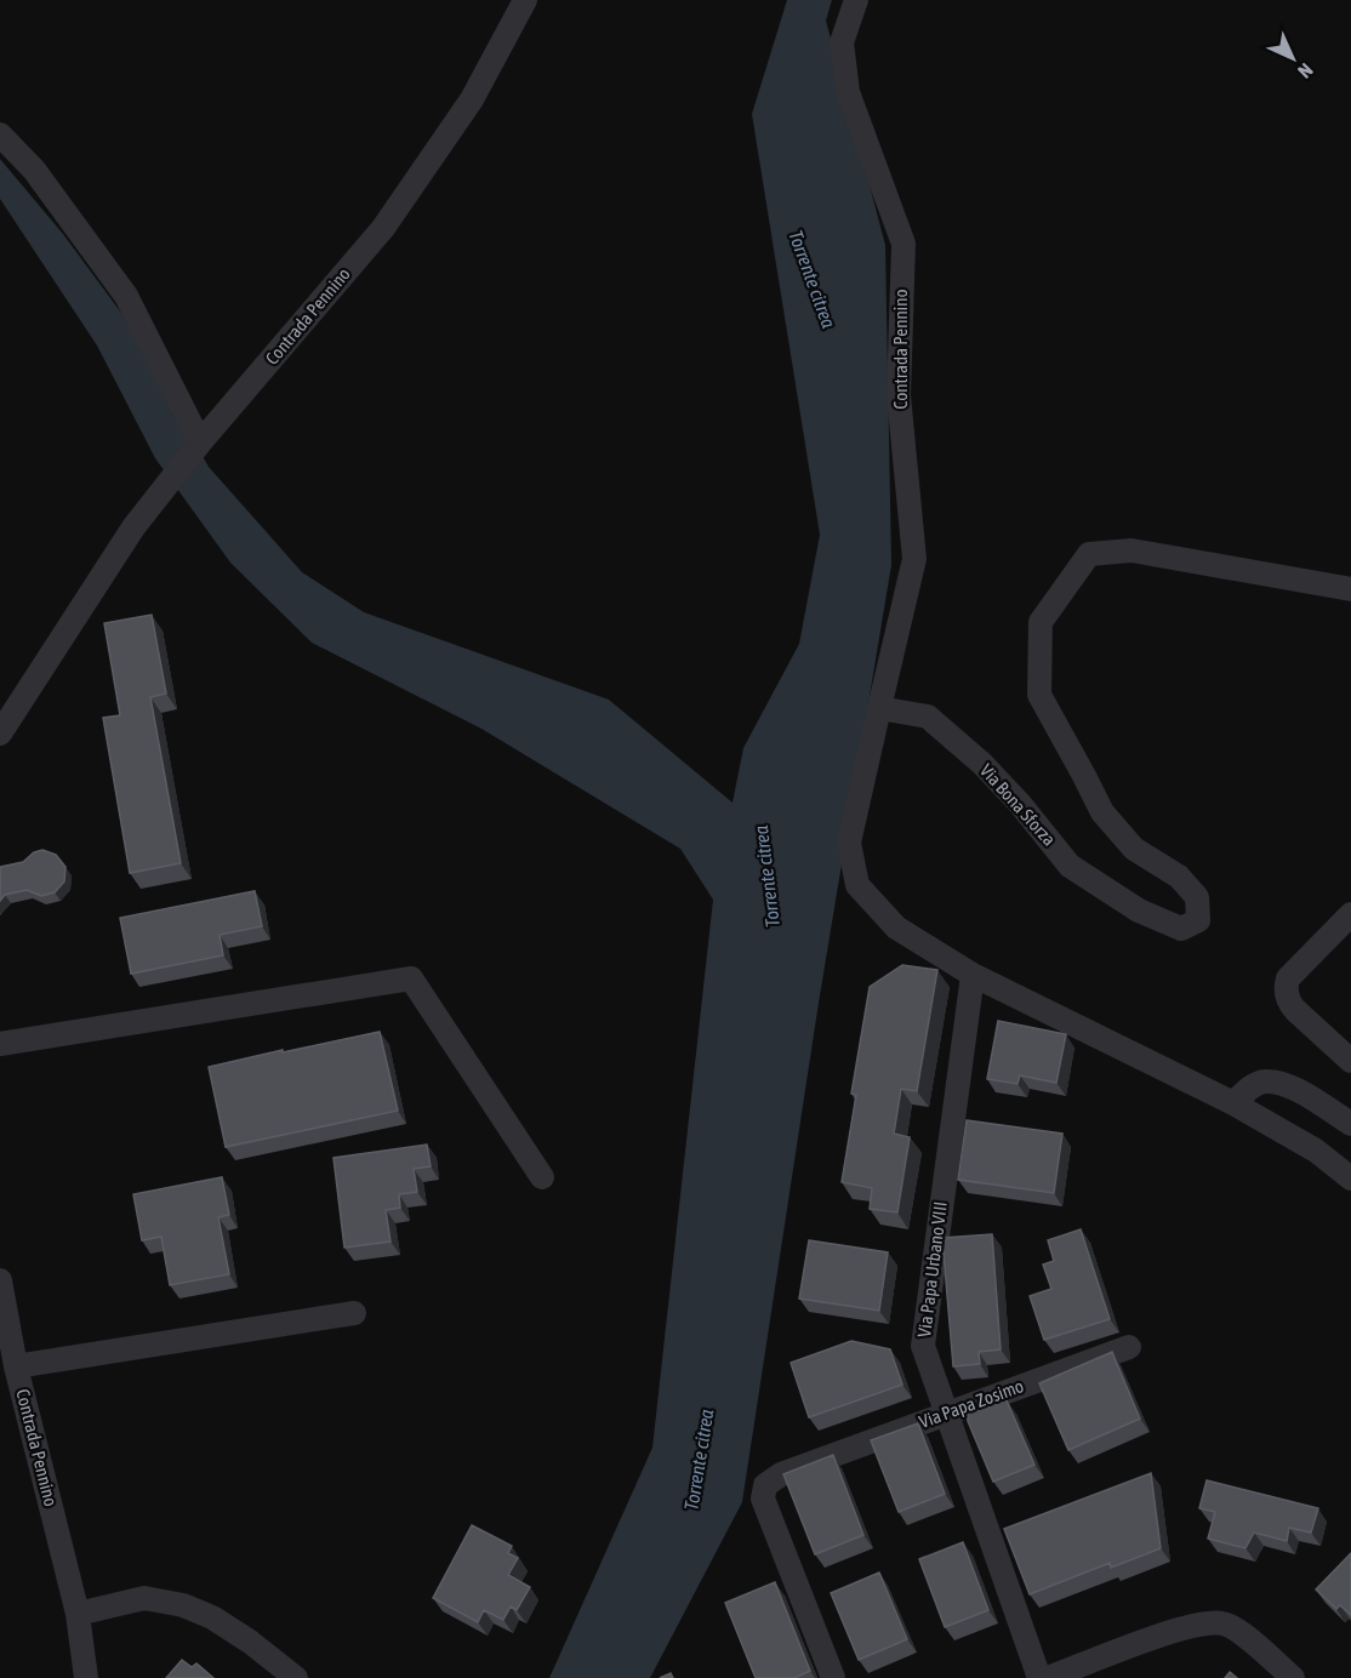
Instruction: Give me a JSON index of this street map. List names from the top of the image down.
{
  "streets": {
    "street": [
      "Contrada Pennino",
      "Via Bona Sforza",
      "Via Papa Urbano VIII",
      "Via Papa Zosimo"
    ]
  },
  "crossings": [
    ["Contrada Pennino", "Via Bona Sforza"],
    ["Via Papa Urbano VIII", "Via Papa Zosimo"]
  ],
  "water": ["Torrente citrea"],
  "north": "bottom right"
}
